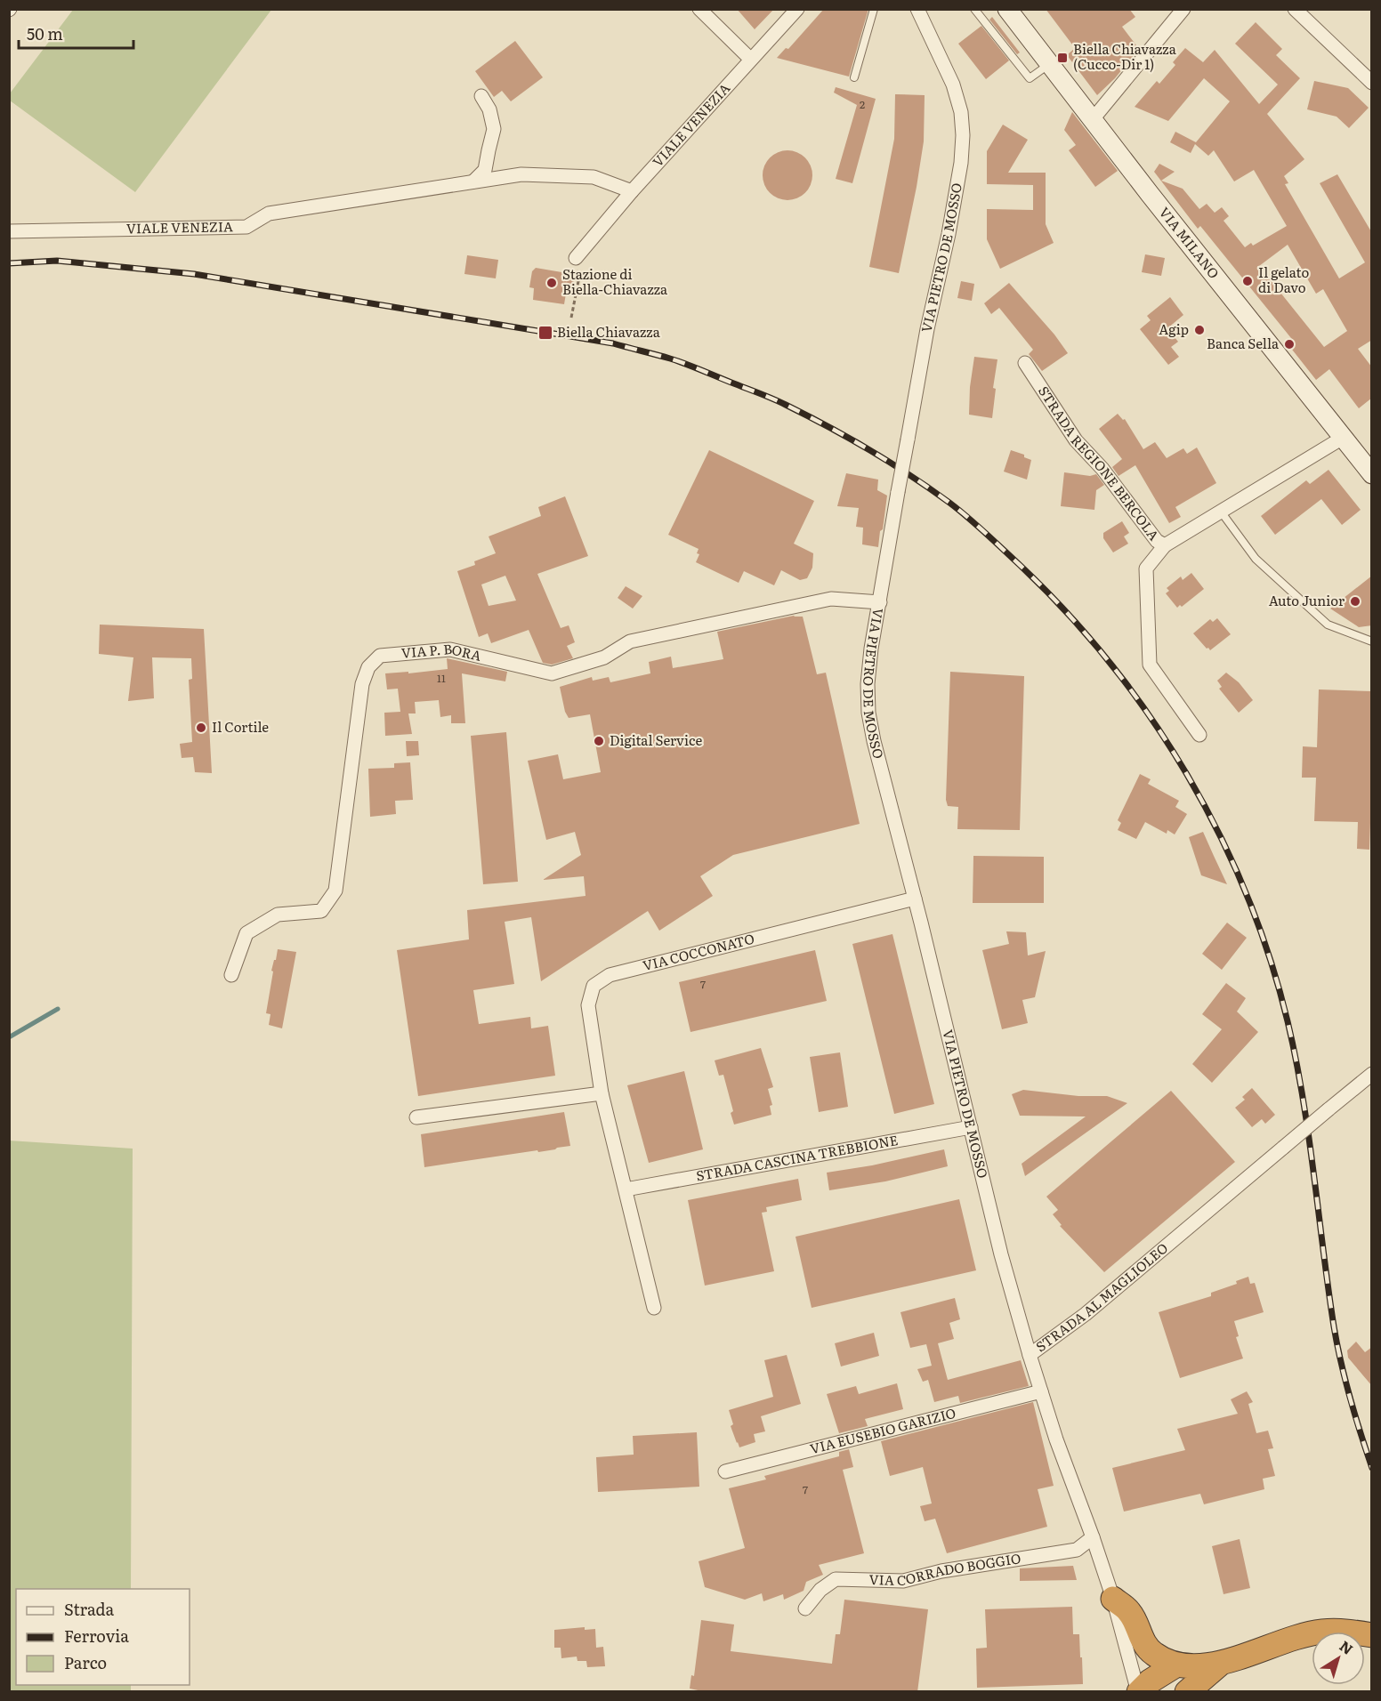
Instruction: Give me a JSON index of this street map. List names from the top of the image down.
{
  "streets": {
    "main road": ["VIA MILANO"],
    "street": [
      "VIALE VENEZIA",
      "VIA PIETRO DE MOSSO",
      "STRADA REGIONE BERCOLA",
      "VIA P. BORA",
      "VIA COCCONATO",
      "STRADA CASCINA TREBBIONE",
      "STRADA AL MAGLIOLEO",
      "VIA EUSEBIO GARIZIO",
      "VIA CORRADO BOGGIO"
    ]
  },
  "crossings": [
    ["VIA MILANO", "STRADA REGIONE BERCOLA"],
    ["VIA PIETRO DE MOSSO", "VIA P. BORA"],
    ["VIA PIETRO DE MOSSO", "VIA COCCONATO"],
    ["VIA PIETRO DE MOSSO", "STRADA CASCINA TREBBIONE"],
    ["VIA PIETRO DE MOSSO", "STRADA AL MAGLIOLEO"],
    ["STRADA AL MAGLIOLEO", "VIA EUSEBIO GARIZIO"],
    ["STRADA AL MAGLIOLEO", "VIA CORRADO BOGGIO"]
  ],
  "places": {
    "transit": ["Biella Chiavazza (Cucco-Dir 1)", "Biella Chiavazza"],
    "other": [
      "Il gelato di Davo",
      "Stazione di Biella-Chiavazza",
      "Agip",
      "Banca Sella",
      "Auto Junior",
      "Il Cortile",
      "Digital Service"
    ]
  },
  "house_numbers": [
    "2",
    "11",
    "7",
    "7"
  ],
  "legend": ["Strada", "Ferrovia", "Parco"],
  "scale_bar": "50 m",
  "north": "top right"
}
